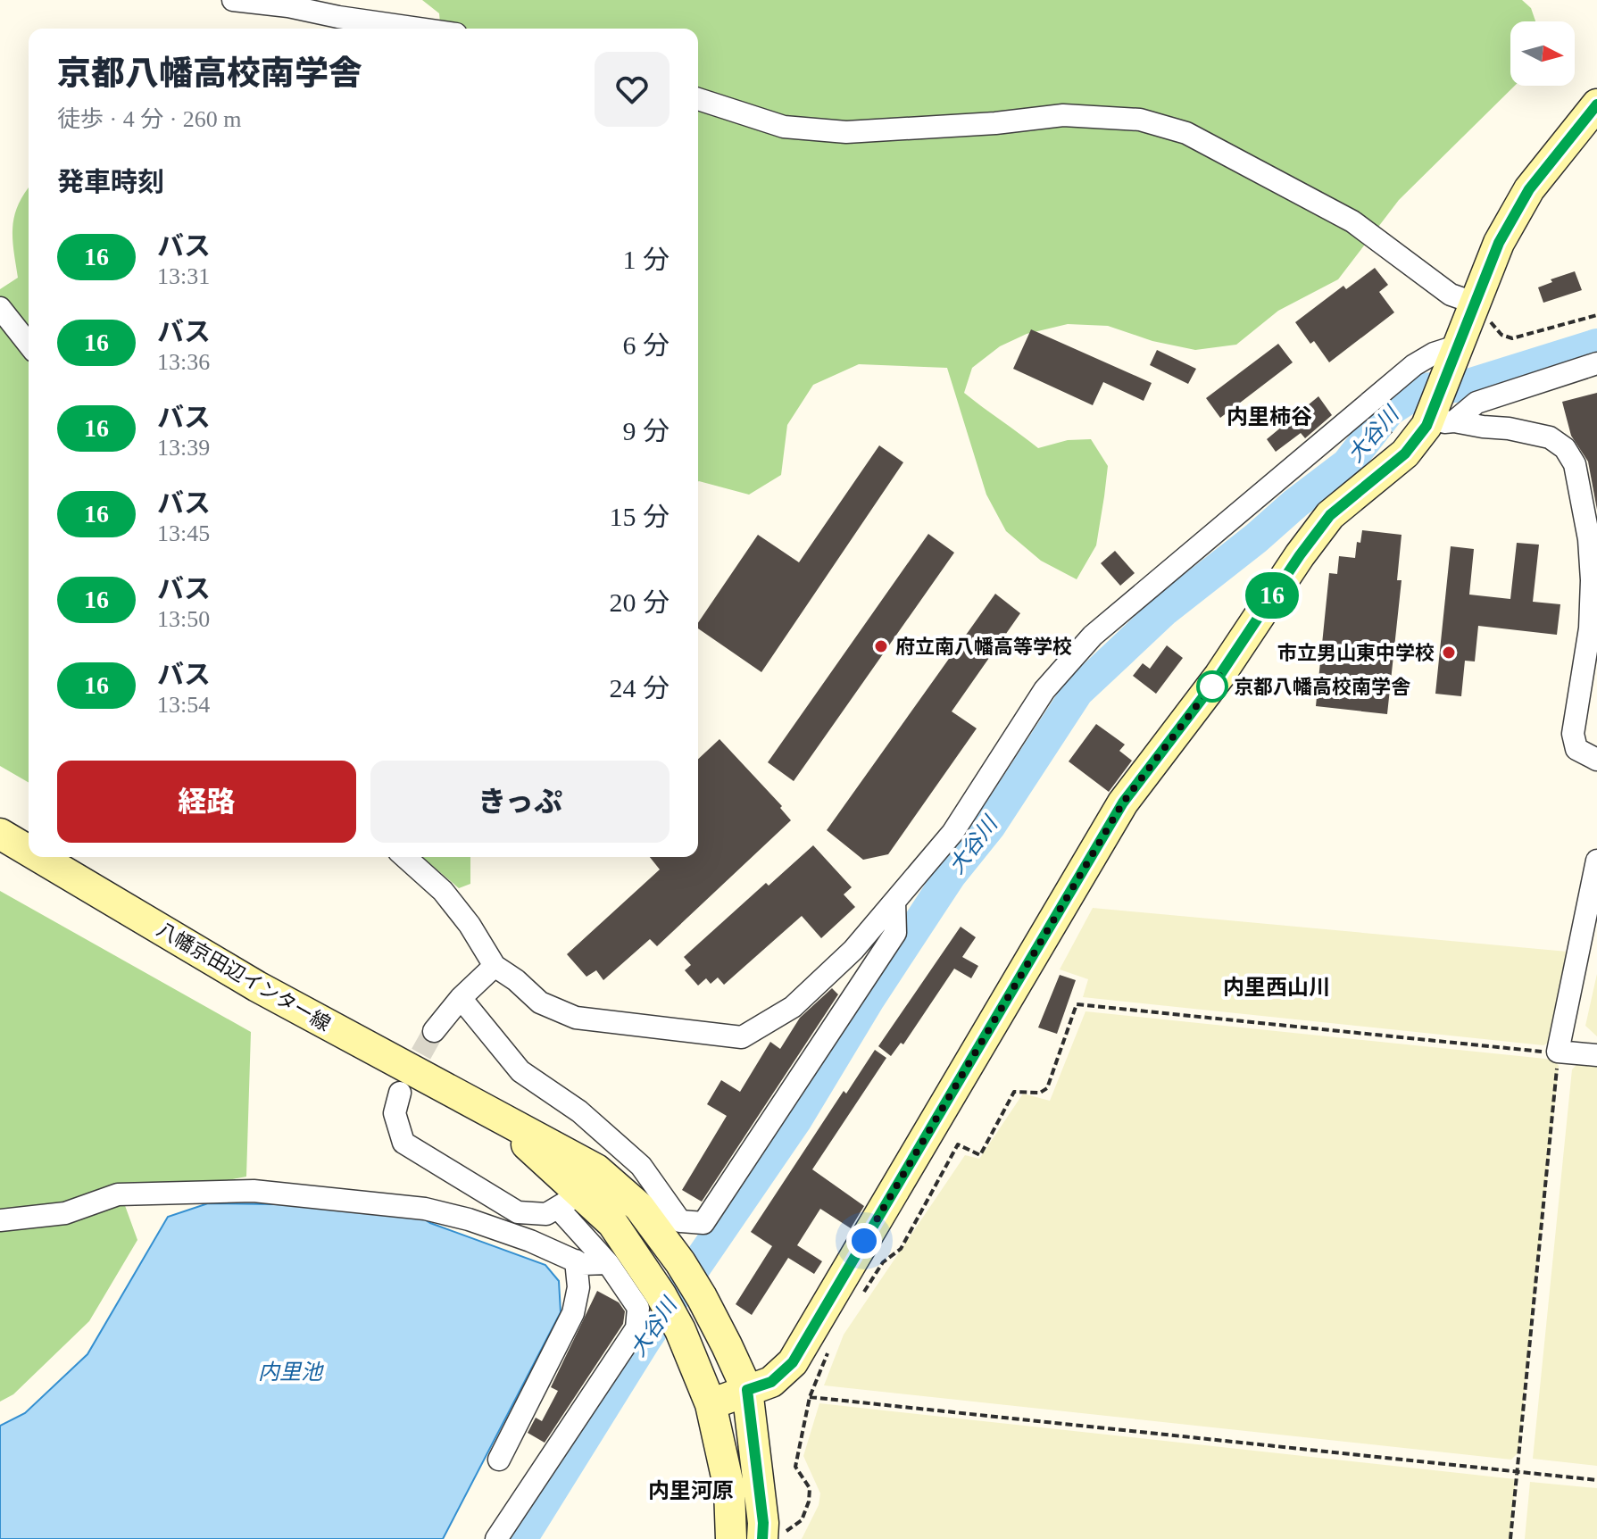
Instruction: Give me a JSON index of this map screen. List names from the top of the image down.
{
  "streets": {
    "main road": ["八幡京田辺インター線"]
  },
  "districts": ["内里柿谷", "内里西山川", "内里河原"],
  "water": ["大谷川", "内里池"],
  "places": ["府立南八幡高等学校", "市立男山東中学校", "京都八幡高校南学舎"],
  "lines": ["bus line 16"],
  "north": "right",
  "page": {
    "on_map": "16",
    "heading": [
      ["京都八幡高校南学舎", "徒歩 · 4 分 · 260 m"],
      "発車時刻"
    ],
    "list": [
      {
        "mark": "16",
        "name": "バス",
        "note": "13:31",
        "value": "1 分"
      },
      {
        "mark": "16",
        "name": "バス",
        "note": "13:36",
        "value": "6 分"
      },
      {
        "mark": "16",
        "name": "バス",
        "note": "13:39",
        "value": "9 分"
      },
      {
        "mark": "16",
        "name": "バス",
        "note": "13:45",
        "value": "15 分"
      },
      {
        "mark": "16",
        "name": "バス",
        "note": "13:50",
        "value": "20 分"
      },
      {
        "mark": "16",
        "name": "バス",
        "note": "13:54",
        "value": "24 分"
      }
    ],
    "buttons": ["経路", "きっぷ"]
  }
}
